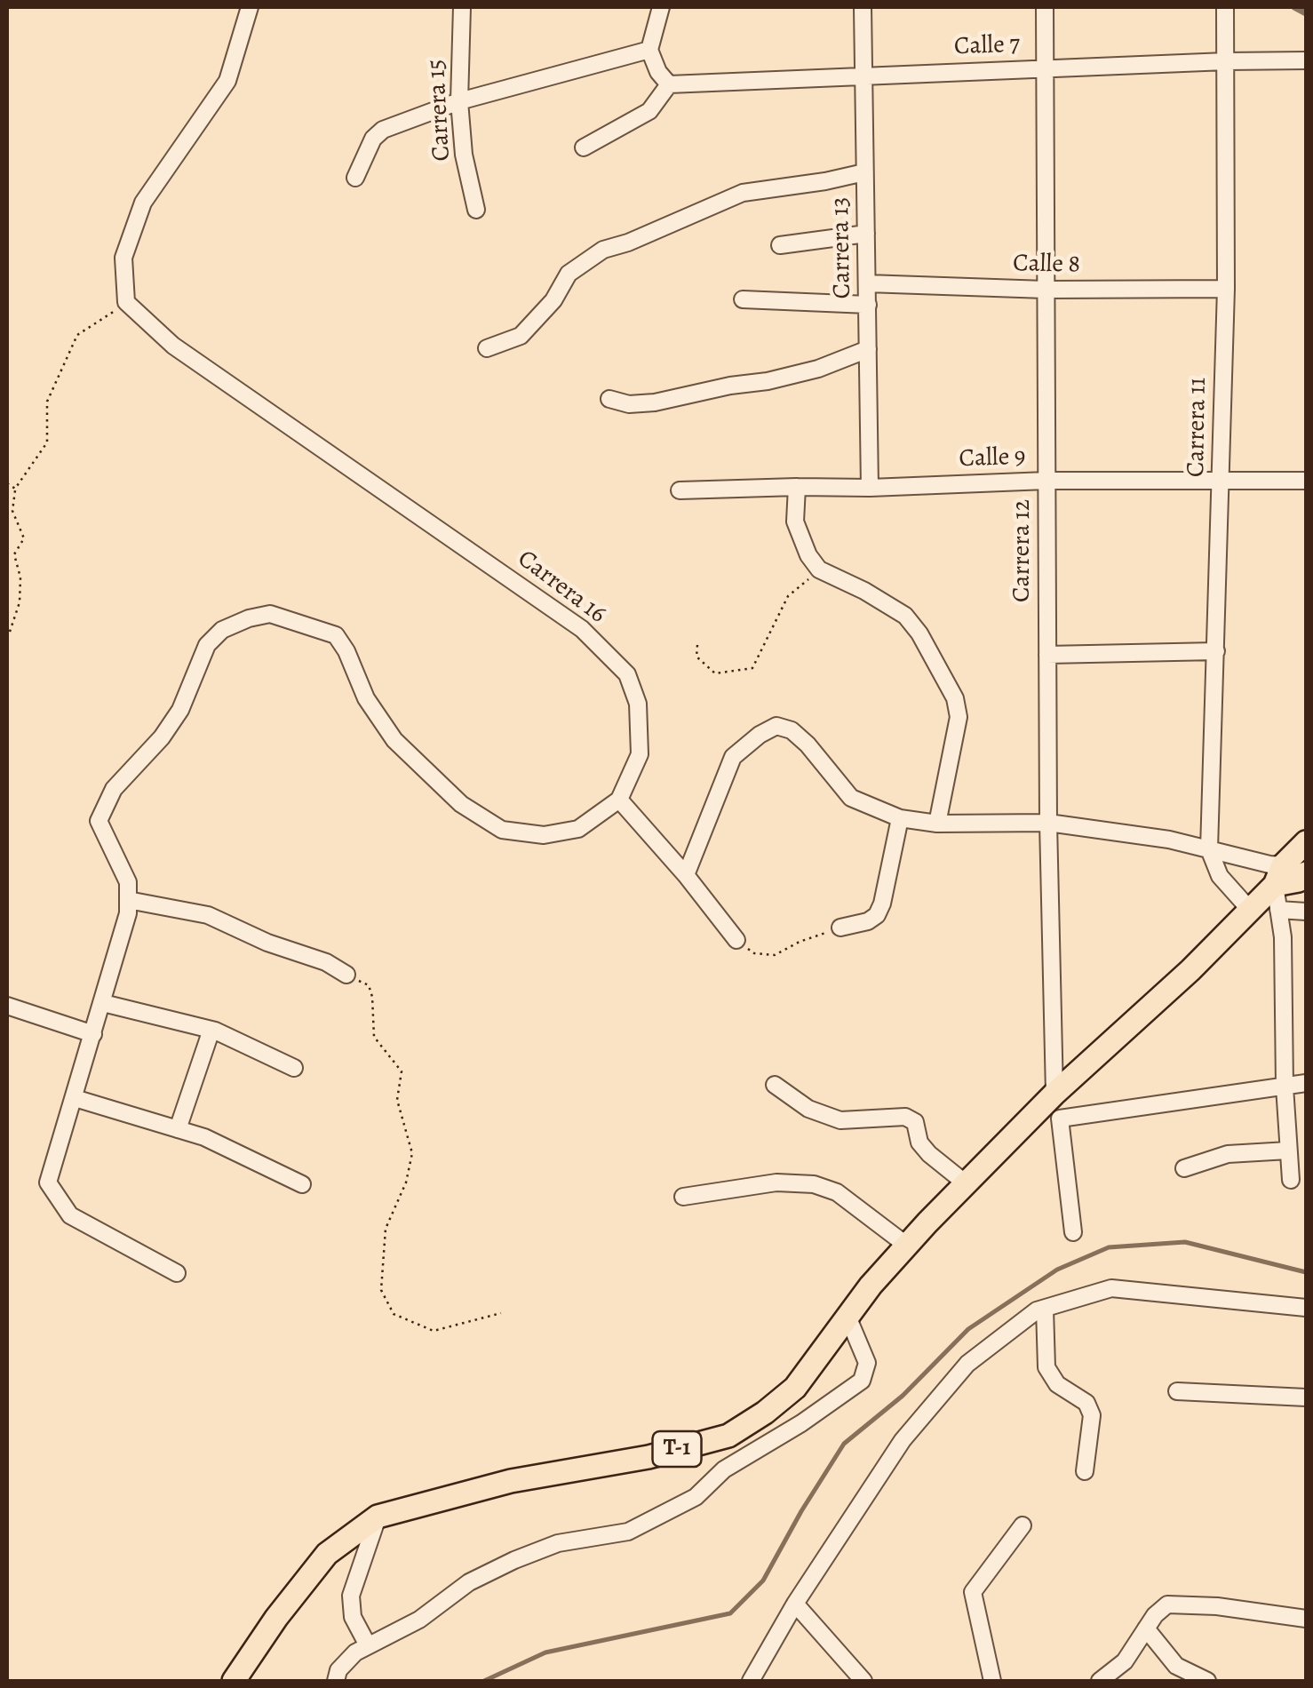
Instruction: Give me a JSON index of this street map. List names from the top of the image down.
{
  "streets": {
    "highway": ["T-1"],
    "street": [
      "Calle 7",
      "Carrera 15",
      "Carrera 13",
      "Calle 8",
      "Carrera 11",
      "Calle 9",
      "Carrera 12",
      "Carrera 16"
    ]
  },
  "crossings": [
    ["Calle 7", "Carrera 13"],
    ["Calle 7", "Carrera 11"],
    ["Calle 7", "Carrera 12"],
    ["Carrera 13", "Calle 8"],
    ["Carrera 13", "Calle 9"],
    ["Calle 8", "Carrera 11"],
    ["Calle 8", "Carrera 12"],
    ["Carrera 11", "Calle 9"],
    ["Calle 9", "Carrera 12"],
    ["Carrera 12", "T-1"]
  ]
}
